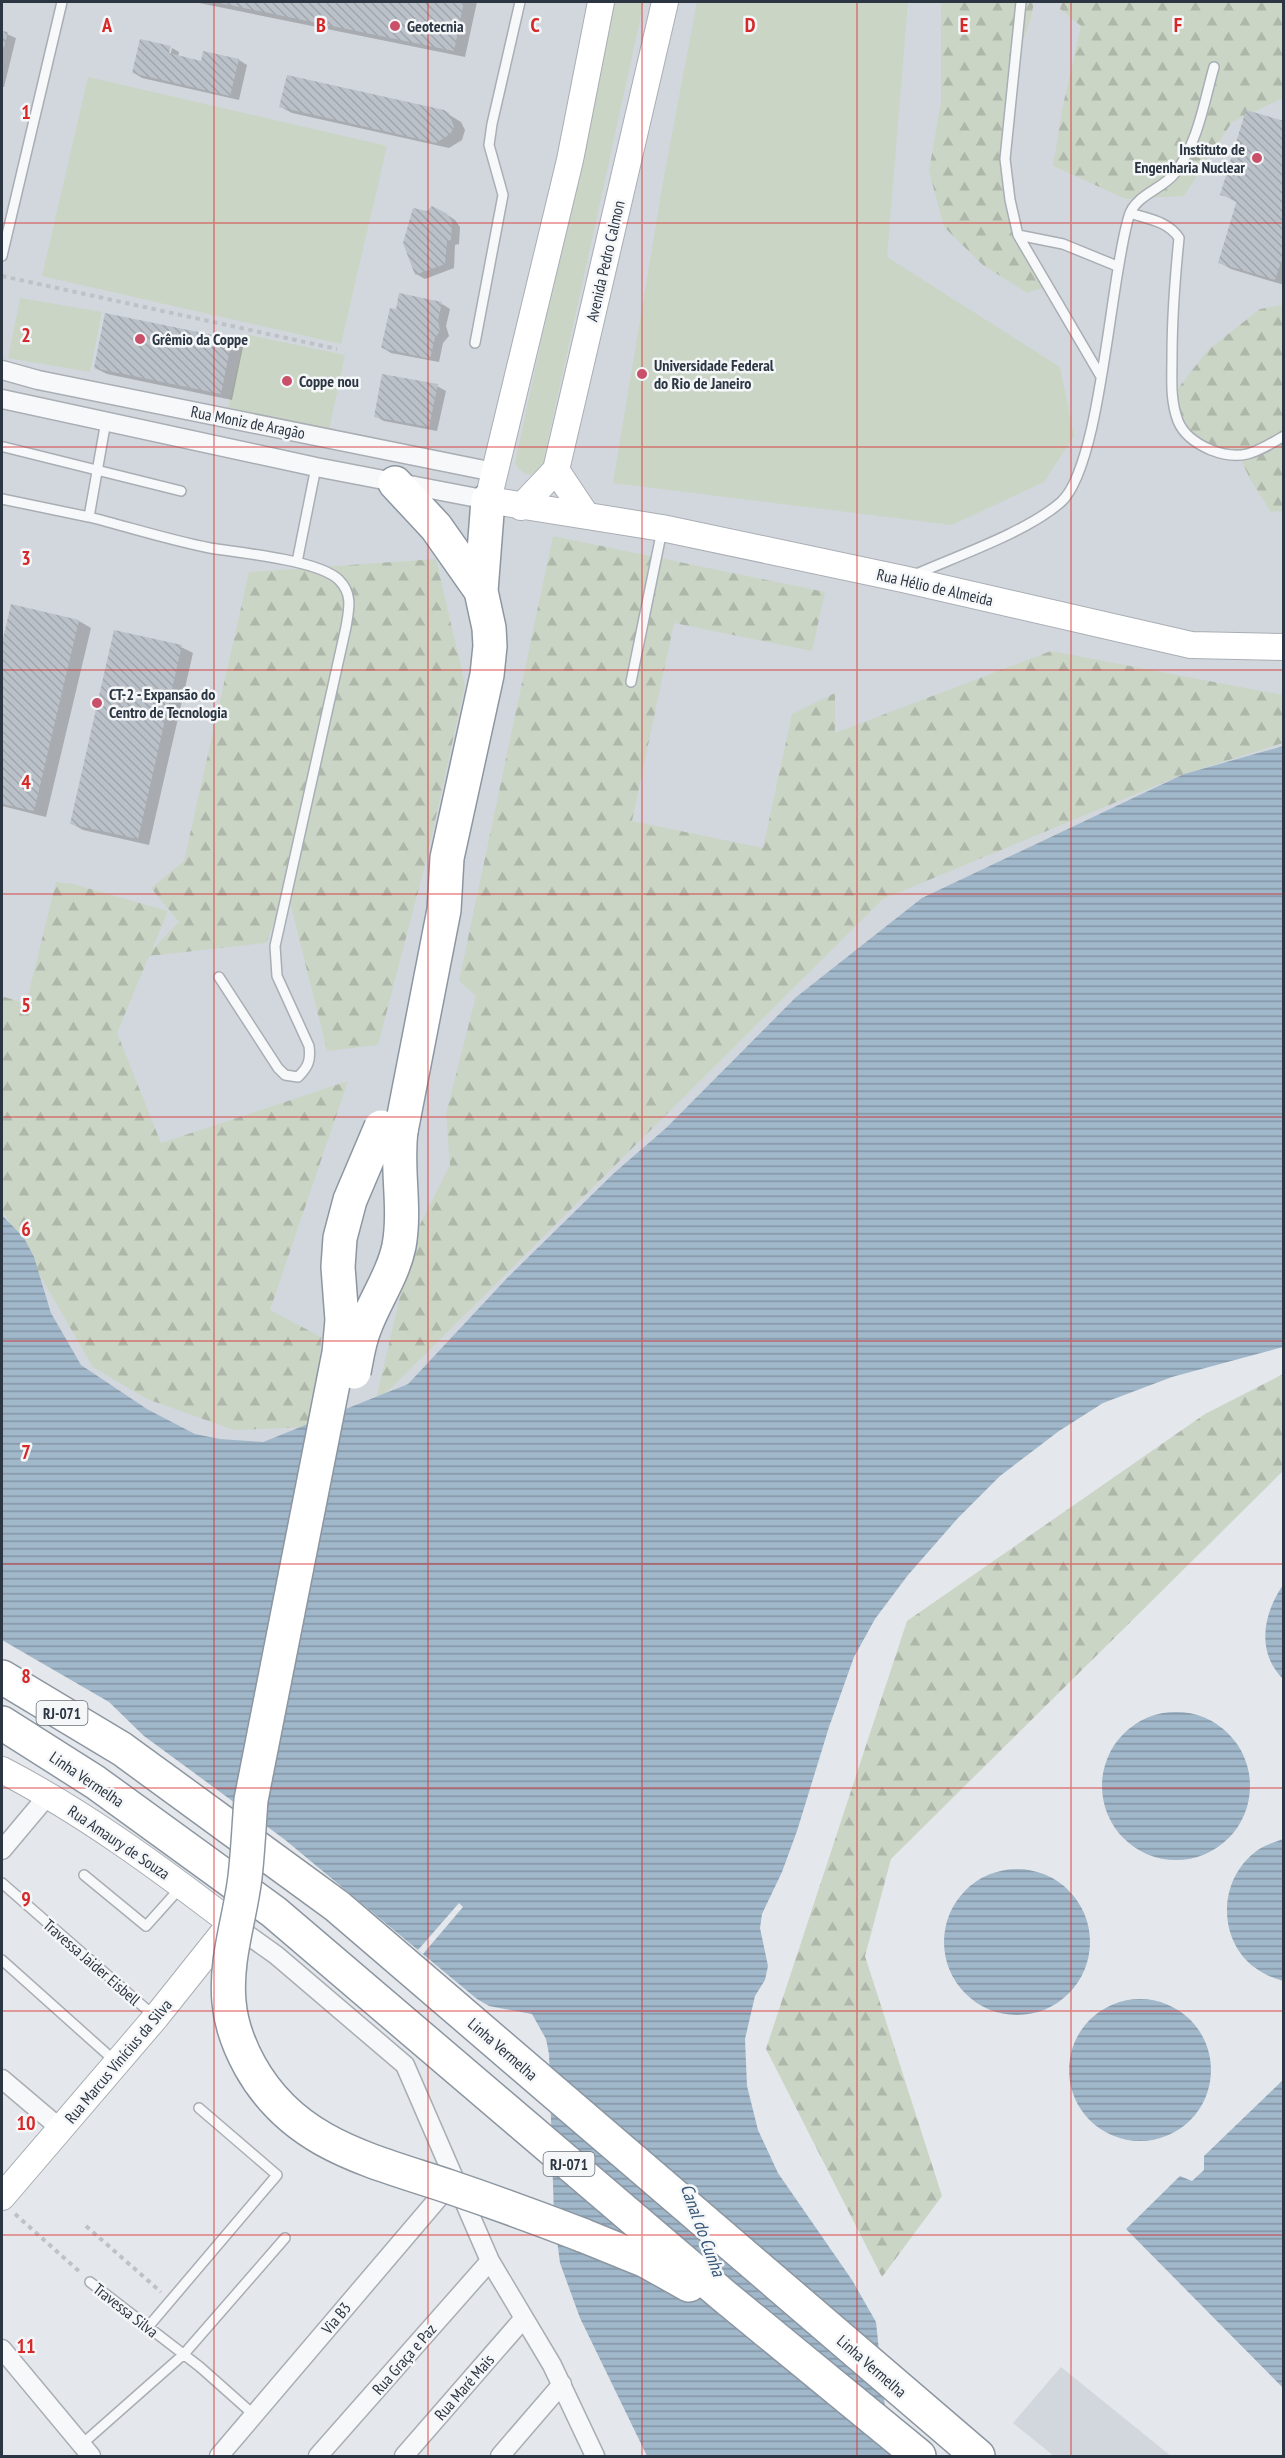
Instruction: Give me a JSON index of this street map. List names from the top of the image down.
{
  "streets": {
    "highway": ["RJ-071", "Linha Vermelha"],
    "street": [
      "Avenida Pedro Calmon",
      "Rua Moniz de Aragão",
      "Rua Hélio de Almeida",
      "Rua Amaury de Souza",
      "Rua Marcus Vinícius da Silva",
      "Via B3",
      "Rua Graça e Paz",
      "Rua Maré Mais"
    ],
    "lane": ["Travessa Jaider Eisbell", "Travessa Silva"]
  },
  "crossings": [
    ["Rua Moniz de Aragão", "Rua Hélio de Almeida"],
    ["Rua Amaury de Souza", "Rua Marcus Vinícius da Silva"],
    ["Travessa Jaider Eisbell", "Rua Marcus Vinícius da Silva"],
    ["Rua Marcus Vinícius da Silva", "Travessa Silva"],
    ["Travessa Silva", "Via B3"]
  ],
  "water": ["Canal do Cunha"],
  "places": [
    "Geotecnia",
    "Instituto de Engenharia Nuclear",
    "Grêmio da Coppe",
    "Universidade Federal do Rio de Janeiro",
    "Coppe nou",
    "CT-2 - Expansão do Centro de Tecnologia"
  ],
  "grid": {
    "columns": [
      "A",
      "B",
      "C",
      "D",
      "E",
      "F"
    ],
    "rows": [
      "1",
      "2",
      "3",
      "4",
      "5",
      "6",
      "7",
      "8",
      "9",
      "10",
      "11"
    ]
  }
}
